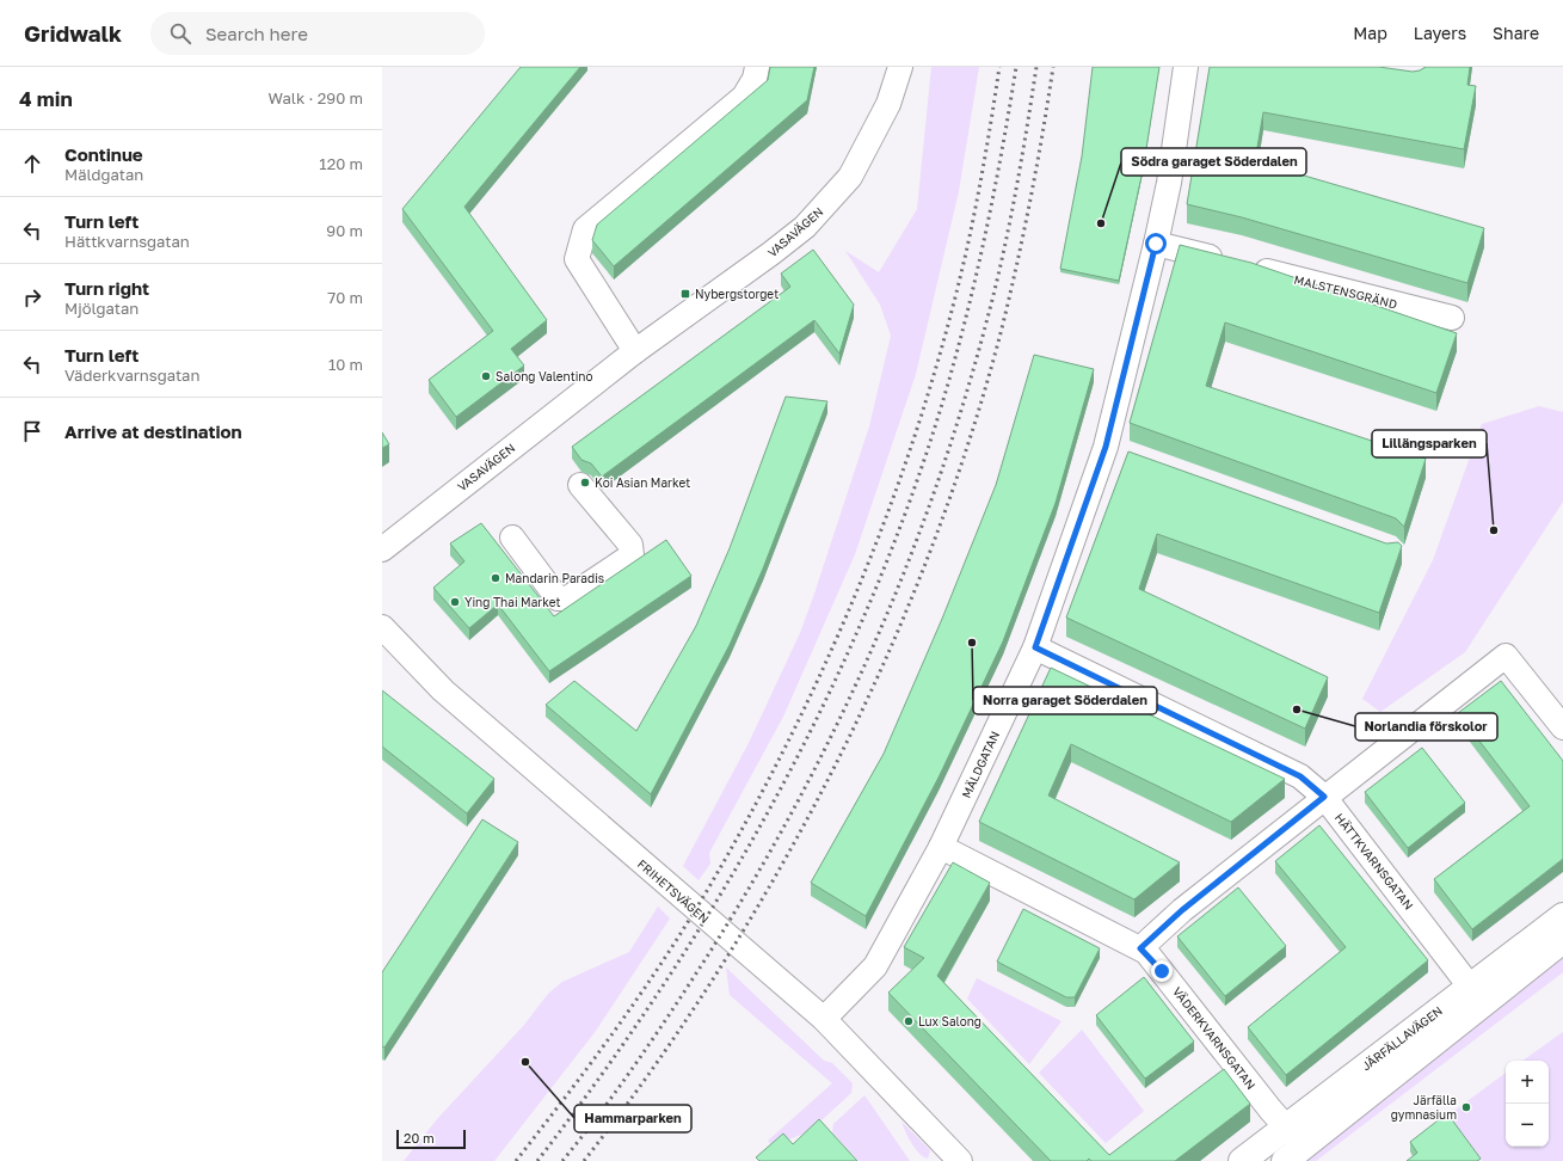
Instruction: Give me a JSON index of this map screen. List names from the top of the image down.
{
  "streets": {
    "street": [
      "VASAVÄGEN",
      "MALSTENSGRÄND",
      "MÄLDGATAN",
      "HÄTTKVARNSGATAN",
      "FRIHETSVÄGEN",
      "VÄDERKVARNSGATAN",
      "JÄRFÄLLAVÄGEN"
    ]
  },
  "crossings": [
    ["MALSTENSGRÄND", "MÄLDGATAN"],
    ["MÄLDGATAN", "HÄTTKVARNSGATAN"],
    ["MÄLDGATAN", "FRIHETSVÄGEN"],
    ["MÄLDGATAN", "VÄDERKVARNSGATAN"],
    ["HÄTTKVARNSGATAN", "JÄRFÄLLAVÄGEN"],
    ["VÄDERKVARNSGATAN", "JÄRFÄLLAVÄGEN"]
  ],
  "places": {
    "other": [
      "Södra garaget Söderdalen",
      "Salong Valentino",
      "Koi Asian Market",
      "Lillängsparken",
      "Mandarin Paradis",
      "Ying Thai Market",
      "Norra garaget Söderdalen",
      "Norlandia förskolor",
      "Lux Salong",
      "Hammarparken",
      "Järfälla gymnasium"
    ],
    "transit": ["Nybergstorget"]
  },
  "scale_bar": "20 m",
  "page": {
    "header": "Gridwalk",
    "search": "Search here",
    "nav": ["Map", "Layers", "Share"],
    "heading": ["4 min", "Walk · 290 m"],
    "list": [
      ["Continue", "Mäldgatan", "120 m"],
      ["Turn left", "Hättkvarnsgatan", "90 m"],
      ["Turn right", "Mjölgatan", "70 m"],
      ["Turn left", "Väderkvarnsgatan", "10 m"],
      "Arrive at destination"
    ],
    "map_buttons": ["+", "−"],
    "scale": "20 m"
  }
}
